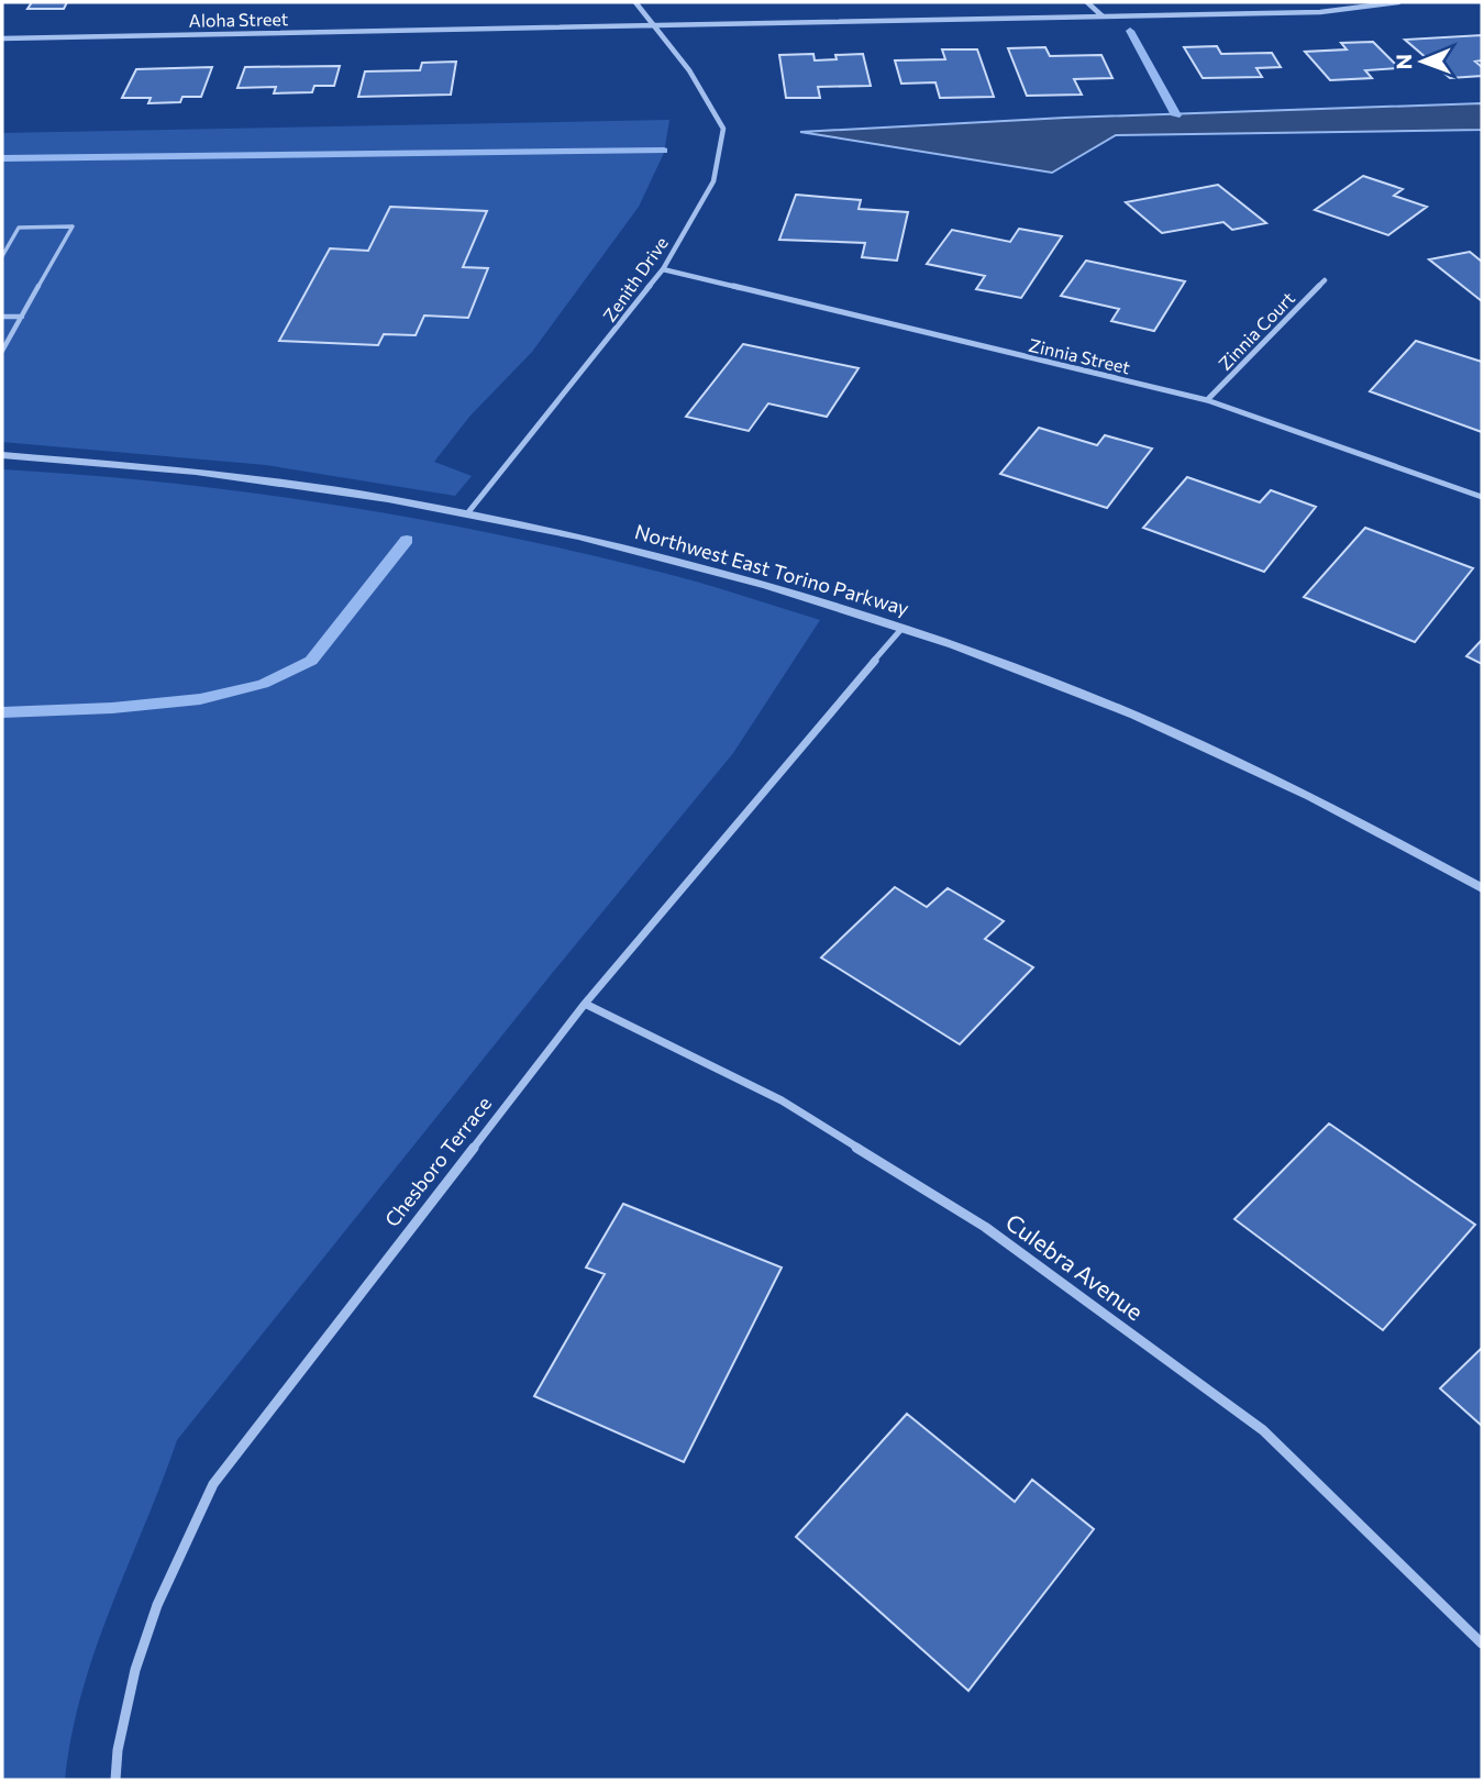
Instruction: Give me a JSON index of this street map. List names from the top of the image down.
{
  "streets": {
    "street": [
      "Aloha Street",
      "Zenith Drive",
      "Zinnia Court",
      "Zinnia Street",
      "Northwest East Torino Parkway",
      "Chesboro Terrace",
      "Culebra Avenue"
    ]
  },
  "crossings": [
    ["Aloha Street", "Zenith Drive"],
    ["Zenith Drive", "Zinnia Street"],
    ["Zenith Drive", "Northwest East Torino Parkway"],
    ["Zinnia Court", "Zinnia Street"],
    ["Northwest East Torino Parkway", "Chesboro Terrace"],
    ["Chesboro Terrace", "Culebra Avenue"]
  ],
  "north": "left"
}
